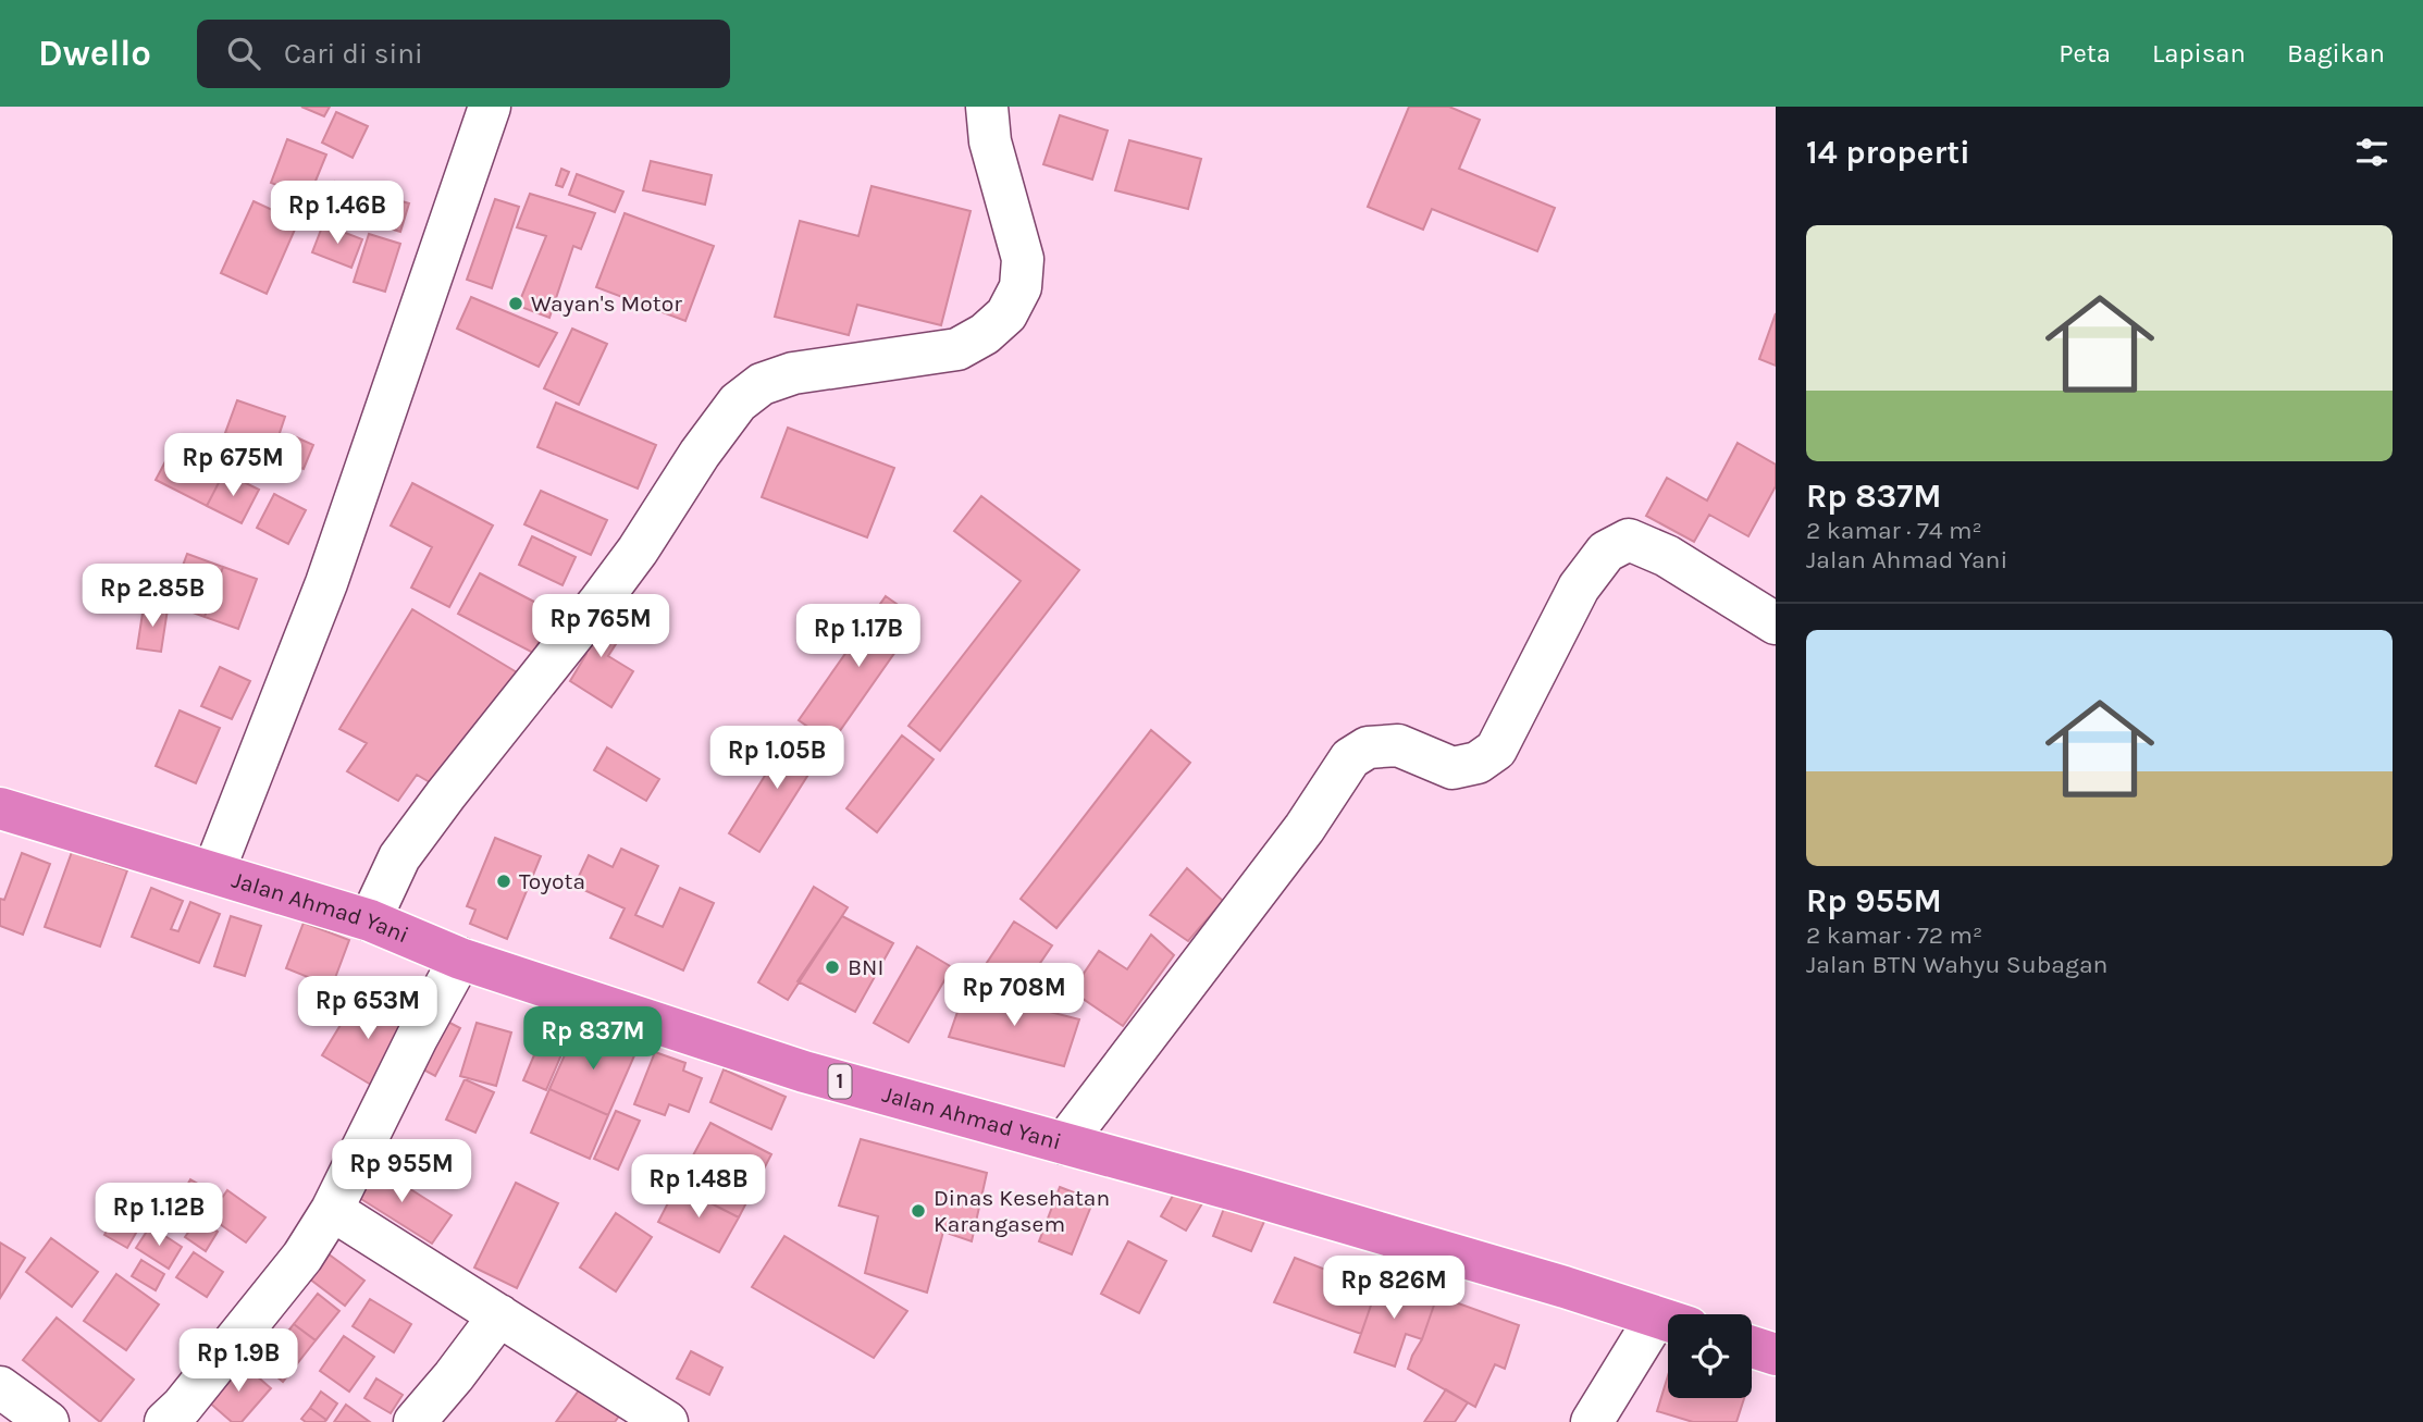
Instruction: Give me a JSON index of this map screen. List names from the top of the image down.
{
  "streets": {
    "highway": ["Jalan Ahmad Yani", "1"]
  },
  "places": [
    "Wayan's Motor",
    "Toyota",
    "BNI",
    "Dinas Kesehatan Karangasem"
  ],
  "page": {
    "header": "Dwello",
    "search": "Cari di sini",
    "nav": ["Peta", "Lapisan", "Bagikan"],
    "heading": "14 properti",
    "price": [
      "Rp 1.46B",
      "Rp 675M",
      "Rp 2.85B",
      "Rp 765M",
      "Rp 1.17B",
      "Rp 1.05B",
      "Rp 708M",
      "Rp 653M",
      "Rp 837M",
      "Rp 955M",
      "Rp 1.48B",
      "Rp 1.12B",
      "Rp 826M",
      "Rp 1.9B"
    ],
    "list": [
      {
        "name": "Rp 837M",
        "note": "2 kamar · 74 m² · Jalan Ahmad Yani"
      },
      {
        "name": "Rp 955M",
        "note": "2 kamar · 72 m² · Jalan BTN Wahyu Subagan"
      }
    ]
  }
}
